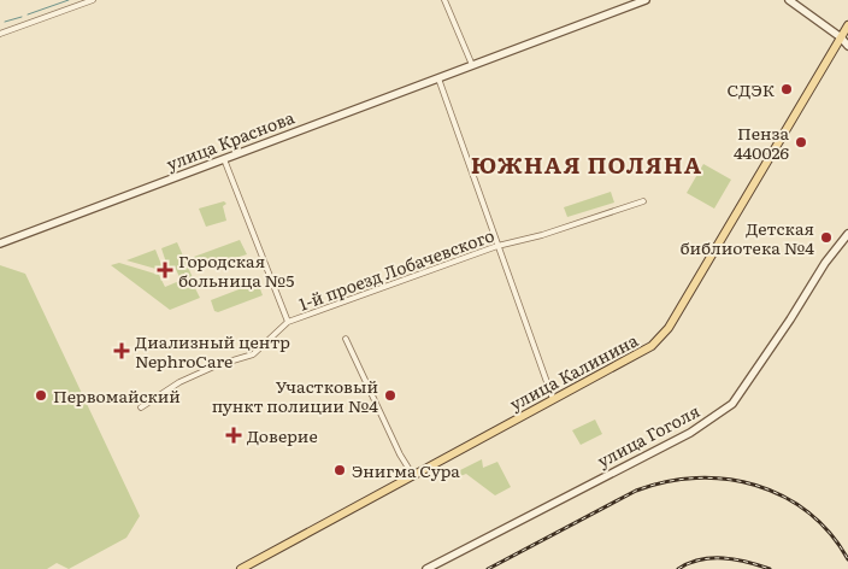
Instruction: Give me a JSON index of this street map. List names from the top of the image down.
{
  "streets": {
    "main road": ["улица Калинина"],
    "street": ["улица Краснова", "1-й проезд Лобачевского", "улица Гоголя"]
  },
  "districts": ["ЮЖНАЯ ПОЛЯНА"],
  "places": {
    "other": [
      "СДЭК",
      "Пенза 440026",
      "Детская библиотека №4",
      "Первомайский",
      "Участковый пункт полиции №4",
      "Энигма Сура"
    ],
    "health": ["Городская больница №5", "Диализный центр NephroCare", "Доверие"]
  }
}
